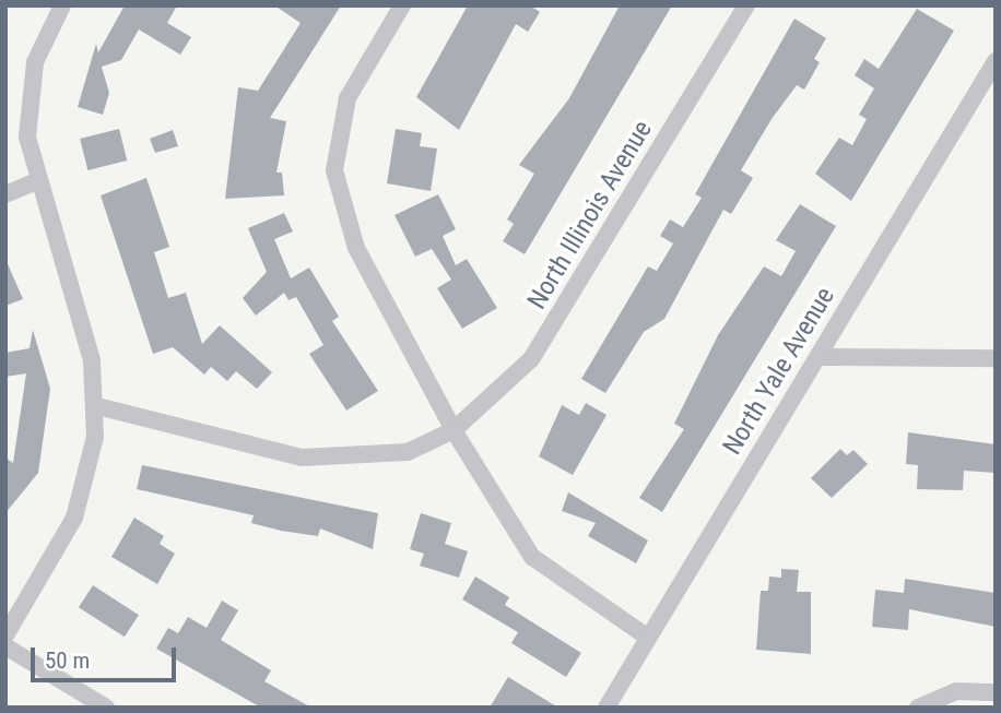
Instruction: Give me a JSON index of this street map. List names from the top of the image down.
{
  "streets": {
    "street": ["North Illinois Avenue", "North Yale Avenue"]
  },
  "scale_bar": "50 m"
}
